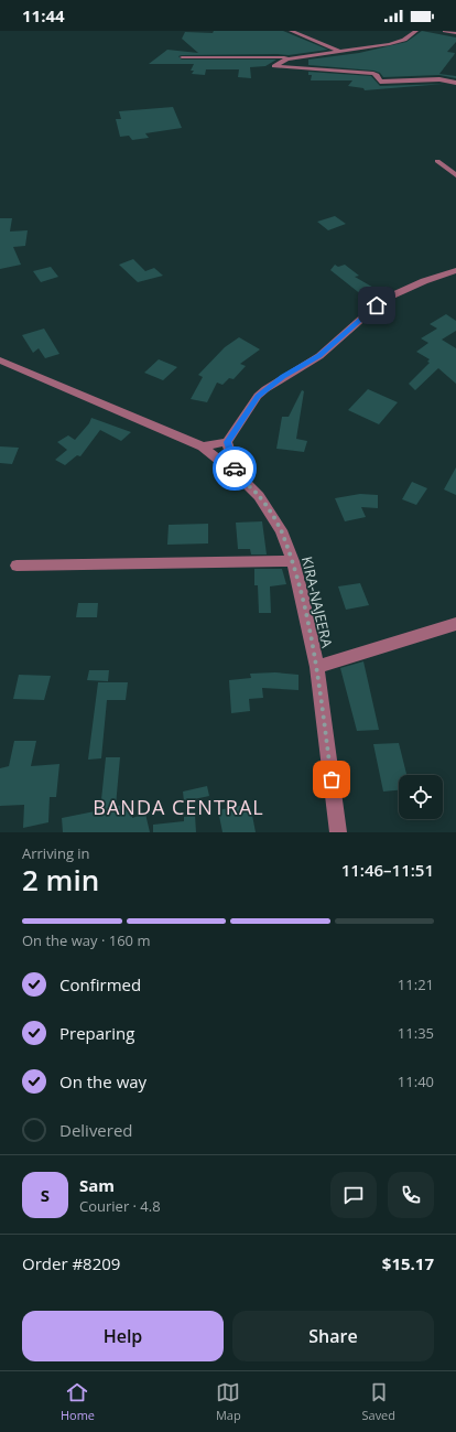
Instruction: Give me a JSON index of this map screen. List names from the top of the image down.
{
  "streets": {
    "street": ["KIRA-NAJEERA"]
  },
  "districts": ["BANDA CENTRAL"],
  "page": {
    "status": "11:44",
    "heading": ["2 min", "Arriving in", "11:46–11:51"],
    "panel": [
      "Sam",
      "Courier · 4.8",
      "Order #8209",
      "$15.17"
    ],
    "bar": "On the way · 160 m",
    "list": [
      ["Confirmed", "11:21"],
      ["Preparing", "11:35"],
      ["On the way", "11:40"],
      "Delivered"
    ],
    "round": "S",
    "buttons": ["Help", "Share"],
    "tabs": ["Home", "Map", "Saved"]
  }
}
